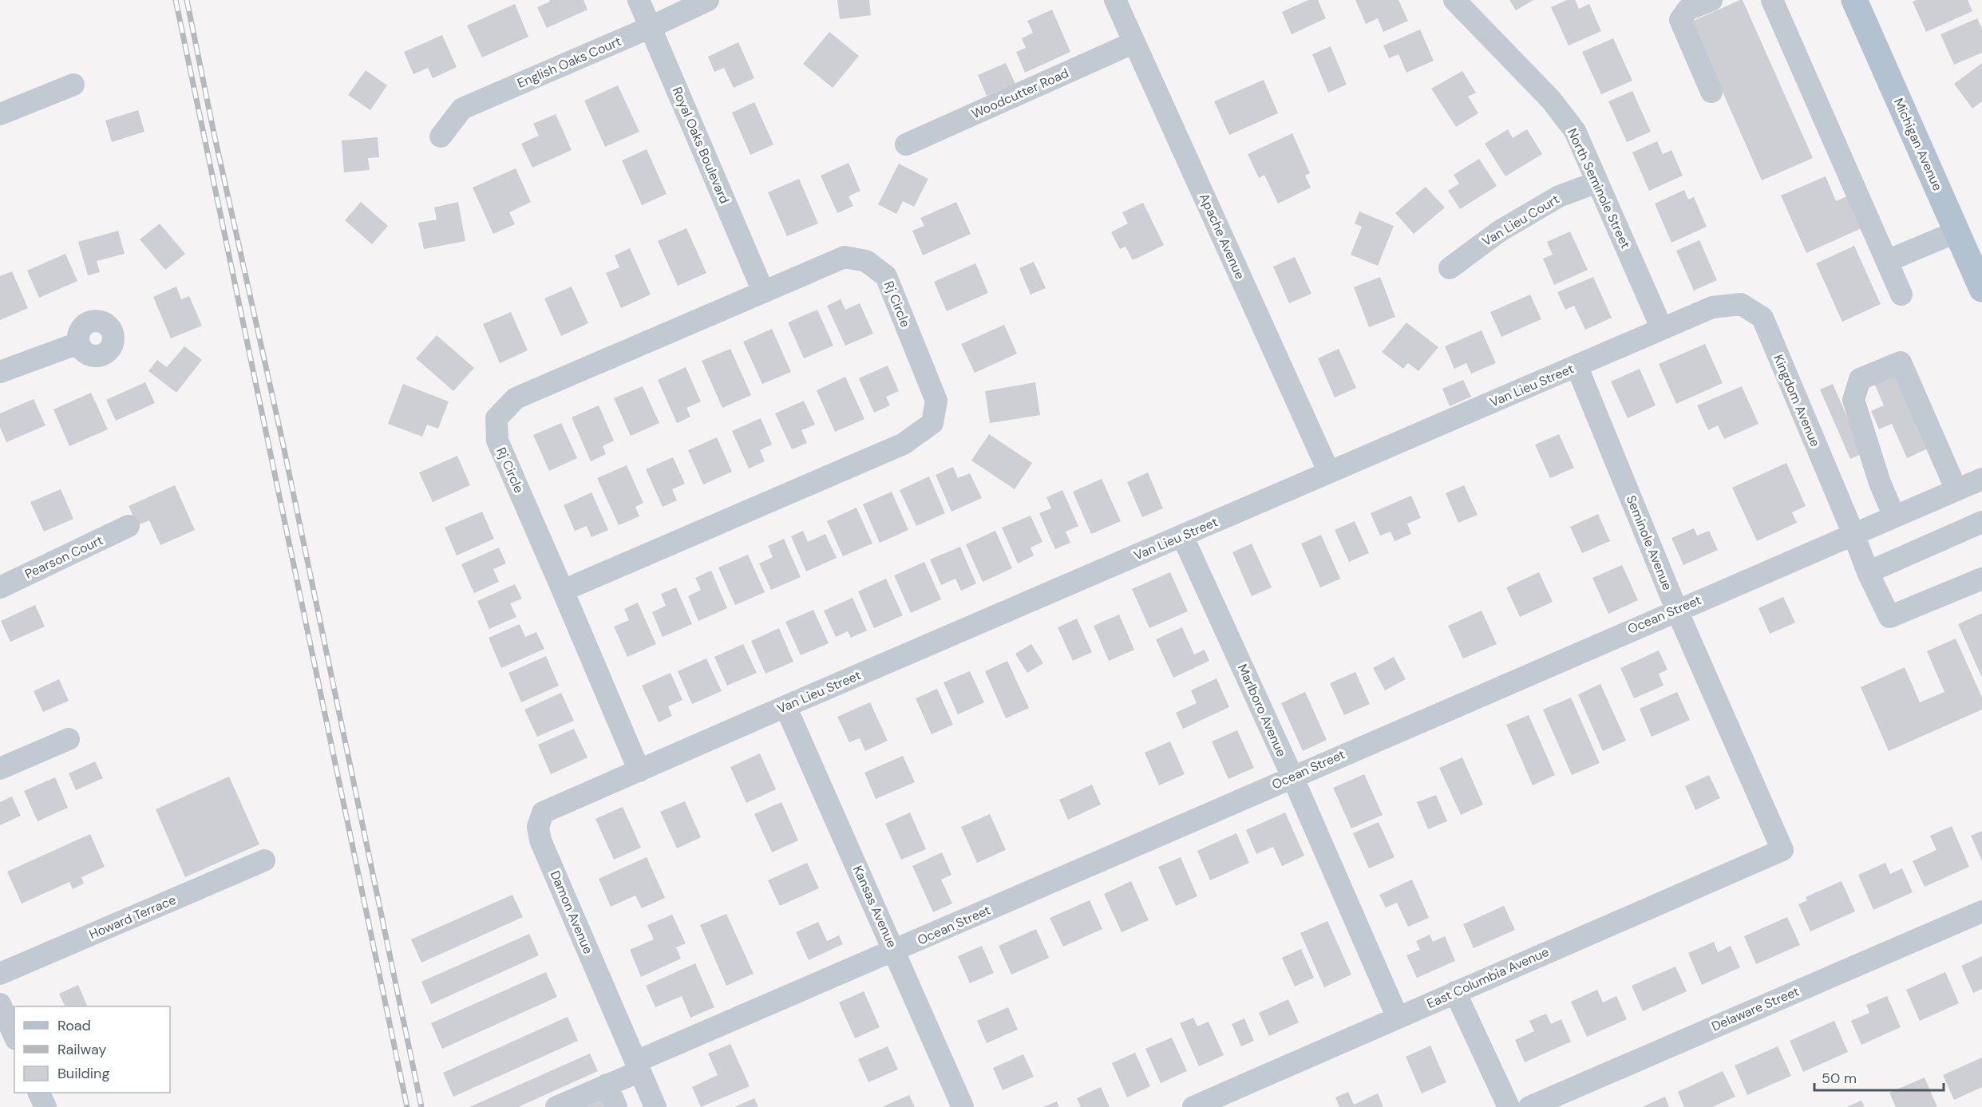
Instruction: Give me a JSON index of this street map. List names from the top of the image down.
{
  "streets": {
    "main road": ["Michigan Avenue"],
    "street": [
      "English Oaks Court",
      "Woodcutter Road",
      "Royal Oaks Boulevard",
      "North Seminole Street",
      "Van Lieu Court",
      "Apache Avenue",
      "Rj Circle",
      "Van Lieu Street",
      "Kingdom Avenue",
      "Seminole Avenue",
      "Pearson Court",
      "Ocean Street",
      "Marlboro Avenue",
      "Kansas Avenue",
      "Damon Avenue",
      "Howard Terrace",
      "East Columbia Avenue",
      "Delaware Street"
    ]
  },
  "crossings": [
    ["English Oaks Court", "Royal Oaks Boulevard"],
    ["Woodcutter Road", "Apache Avenue"],
    ["Royal Oaks Boulevard", "Rj Circle"],
    ["North Seminole Street", "Van Lieu Court"],
    ["North Seminole Street", "Van Lieu Street"],
    ["Apache Avenue", "Van Lieu Street"],
    ["Rj Circle", "Van Lieu Street"],
    ["Rj Circle", "Damon Avenue"],
    ["Van Lieu Street", "Kingdom Avenue"],
    ["Van Lieu Street", "Seminole Avenue"],
    ["Van Lieu Street", "Marlboro Avenue"],
    ["Van Lieu Street", "Kansas Avenue"],
    ["Van Lieu Street", "Damon Avenue"],
    ["Kingdom Avenue", "Ocean Street"],
    ["Seminole Avenue", "Ocean Street"],
    ["Seminole Avenue", "East Columbia Avenue"],
    ["Ocean Street", "Marlboro Avenue"],
    ["Ocean Street", "Kansas Avenue"],
    ["Ocean Street", "Damon Avenue"],
    ["Marlboro Avenue", "East Columbia Avenue"]
  ],
  "legend": ["Road", "Railway", "Building"],
  "scale_bar": "50 m"
}
